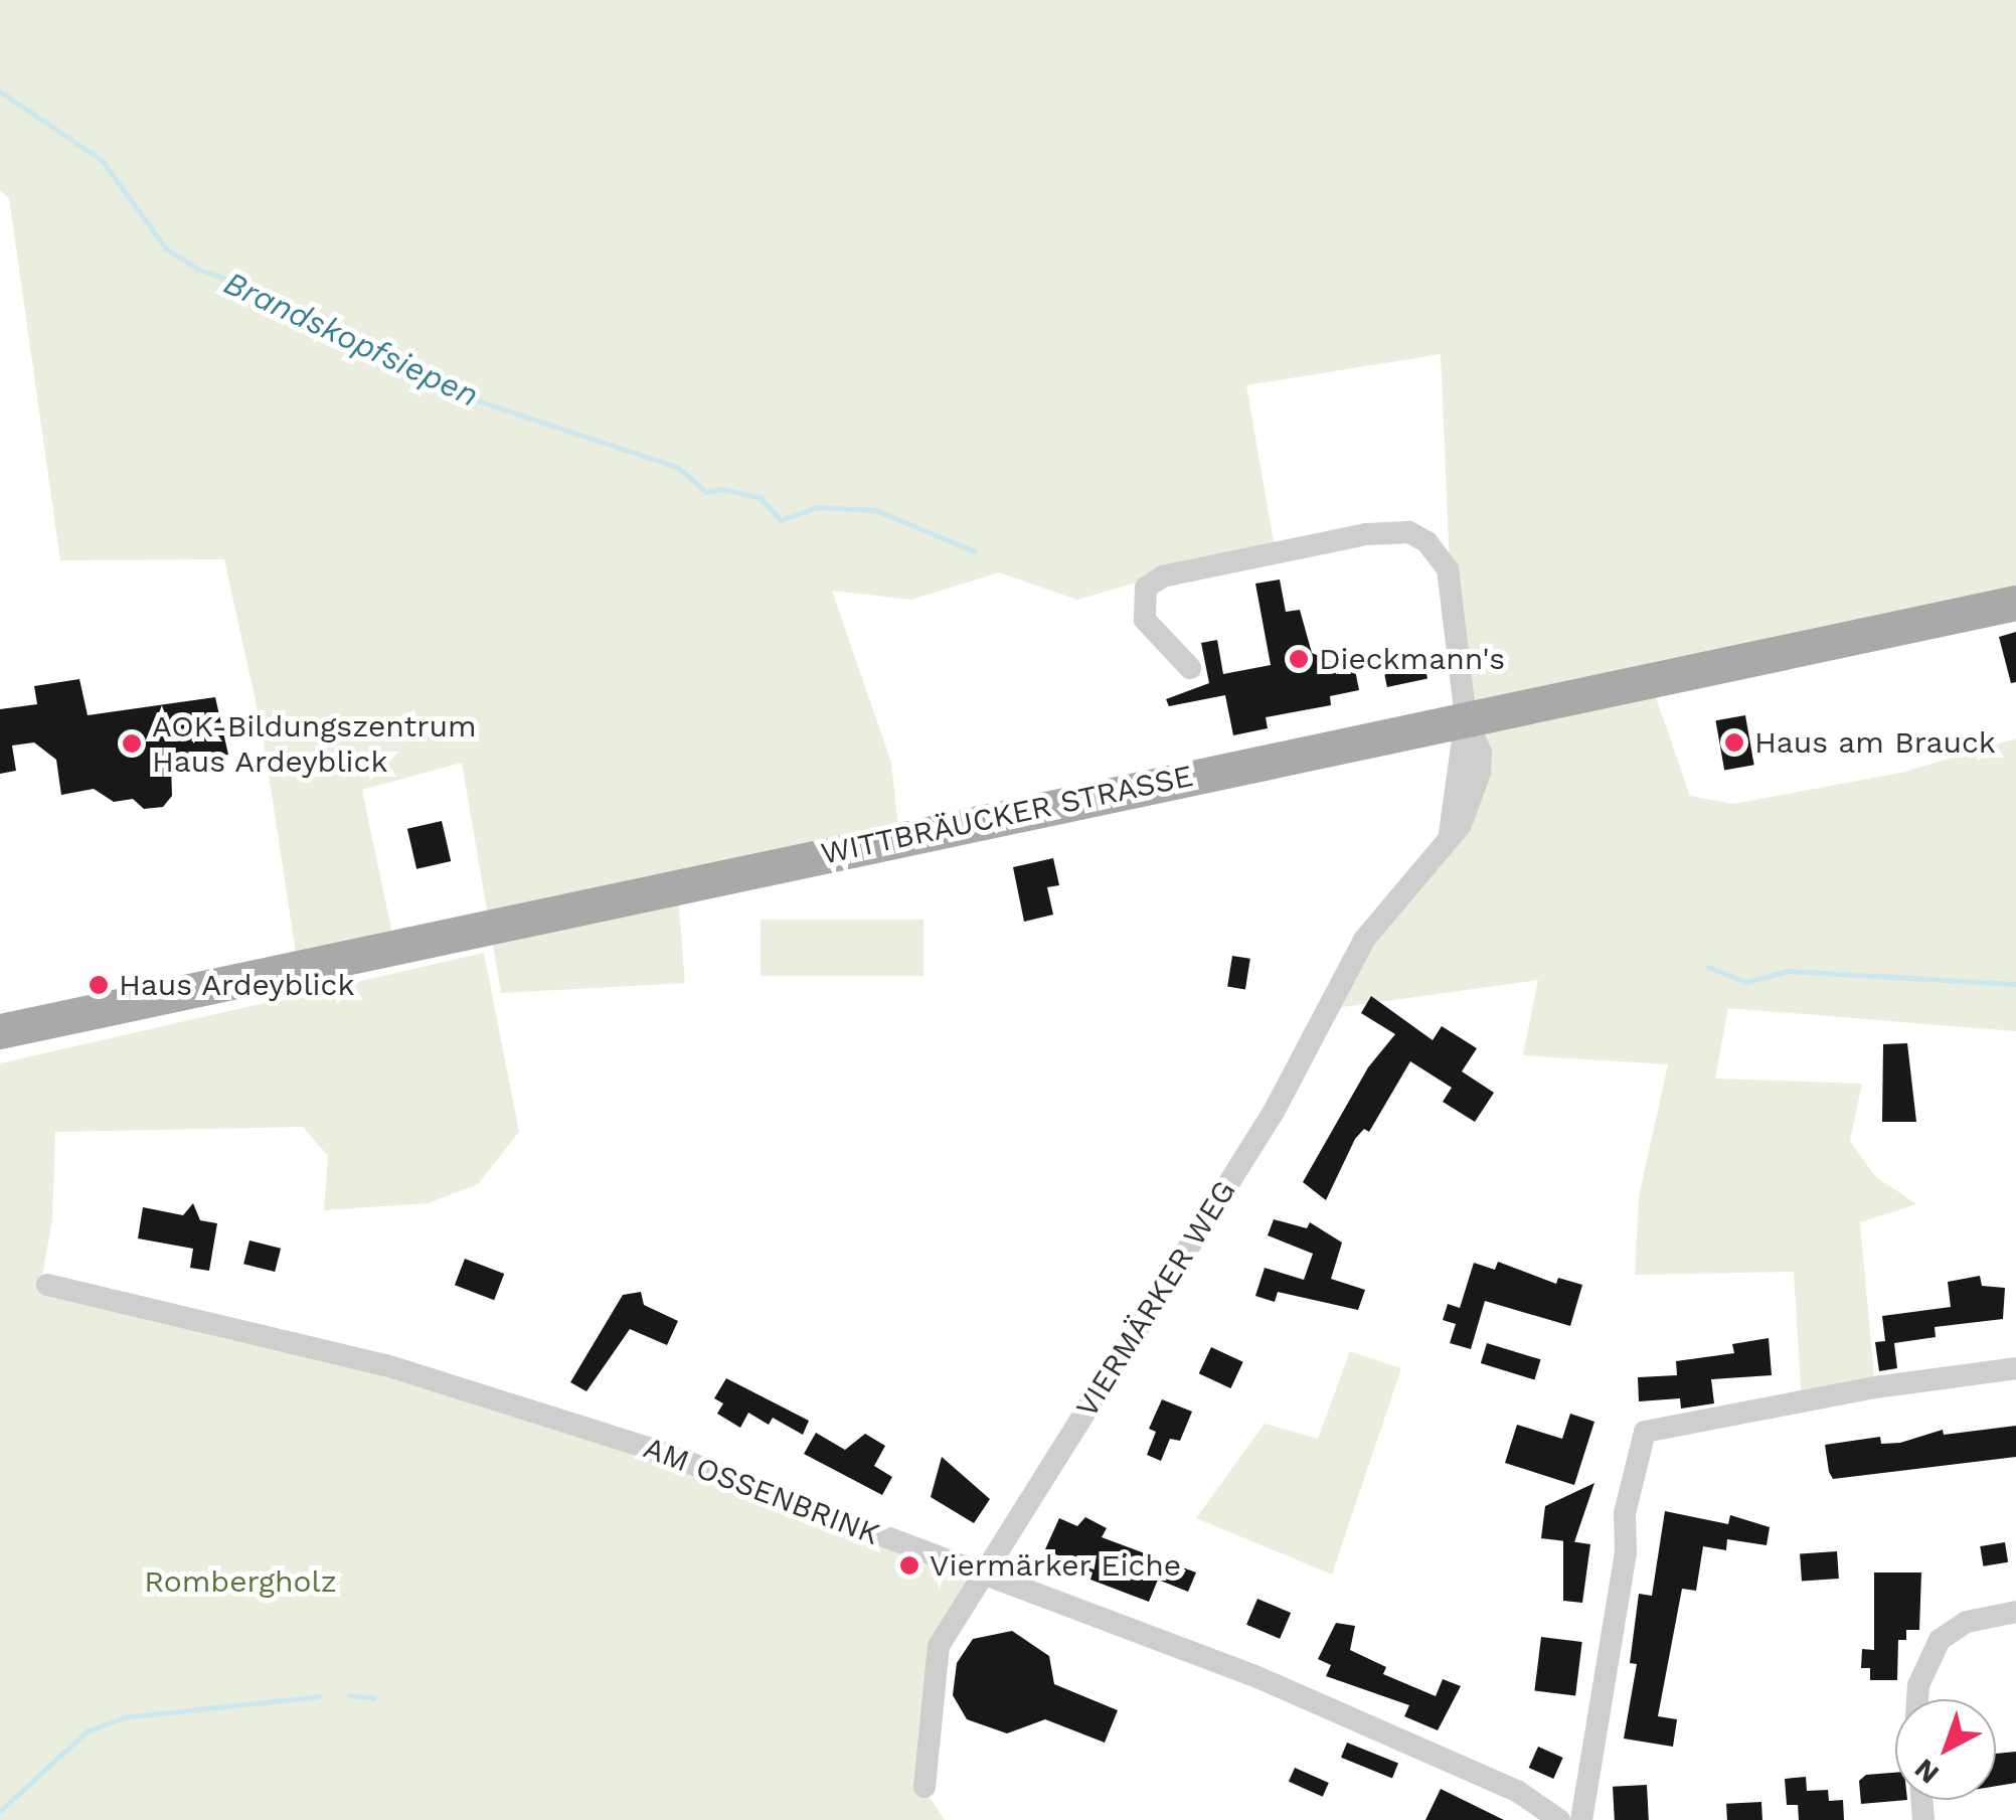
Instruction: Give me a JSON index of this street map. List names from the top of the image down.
{
  "streets": {
    "main road": ["WITTBRÄUCKER STRASSE"],
    "street": ["VIERMÄRKER WEG", "AM OSSENBRINK"]
  },
  "crossings": [
    ["WITTBRÄUCKER STRASSE", "VIERMÄRKER WEG"],
    ["VIERMÄRKER WEG", "AM OSSENBRINK"]
  ],
  "water": ["Brandskopfsiepen"],
  "parks": ["Rombergholz"],
  "places": [
    "Dieckmann's",
    "Haus am Brauck",
    "AOK-Bildungszentrum Haus Ardeyblick",
    "Haus Ardeyblick",
    "Viermärker Eiche"
  ],
  "north": "bottom left"
}
